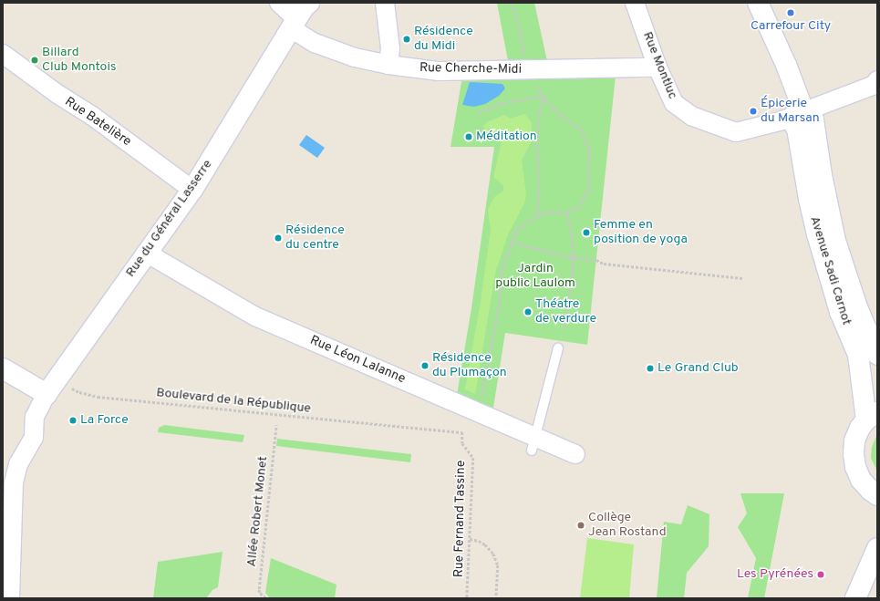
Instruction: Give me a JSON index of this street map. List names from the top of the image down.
{
  "streets": {
    "street": [
      "Rue Montluc",
      "Rue Cherche-Midi",
      "Rue Batelière",
      "Rue du Général Lasserre",
      "Avenue Sadi Carnot",
      "Rue Léon Lalanne"
    ],
    "path": ["Boulevard de la République", "Allée Robert Monet", "Rue Fernand Tassine"]
  },
  "crossings": [
    ["Rue Montluc", "Rue Cherche-Midi"],
    ["Rue Montluc", "Avenue Sadi Carnot"],
    ["Rue Cherche-Midi", "Rue du Général Lasserre"],
    ["Rue Batelière", "Rue du Général Lasserre"],
    ["Rue du Général Lasserre", "Rue Léon Lalanne"],
    ["Rue du Général Lasserre", "Boulevard de la République"],
    ["Boulevard de la République", "Rue Fernand Tassine"]
  ],
  "parks": ["Jardin public Laulom"],
  "places": [
    "Carrefour City",
    "Résidence du Midi",
    "Billard Club Montois",
    "Épicerie du Marsan",
    "Méditation",
    "Femme en position de yoga",
    "Résidence du centre",
    "Théatre de verdure",
    "Résidence du Plumaçon",
    "Le Grand Club",
    "La Force",
    "Collège Jean Rostand",
    "Les Pyrénées"
  ]
}
